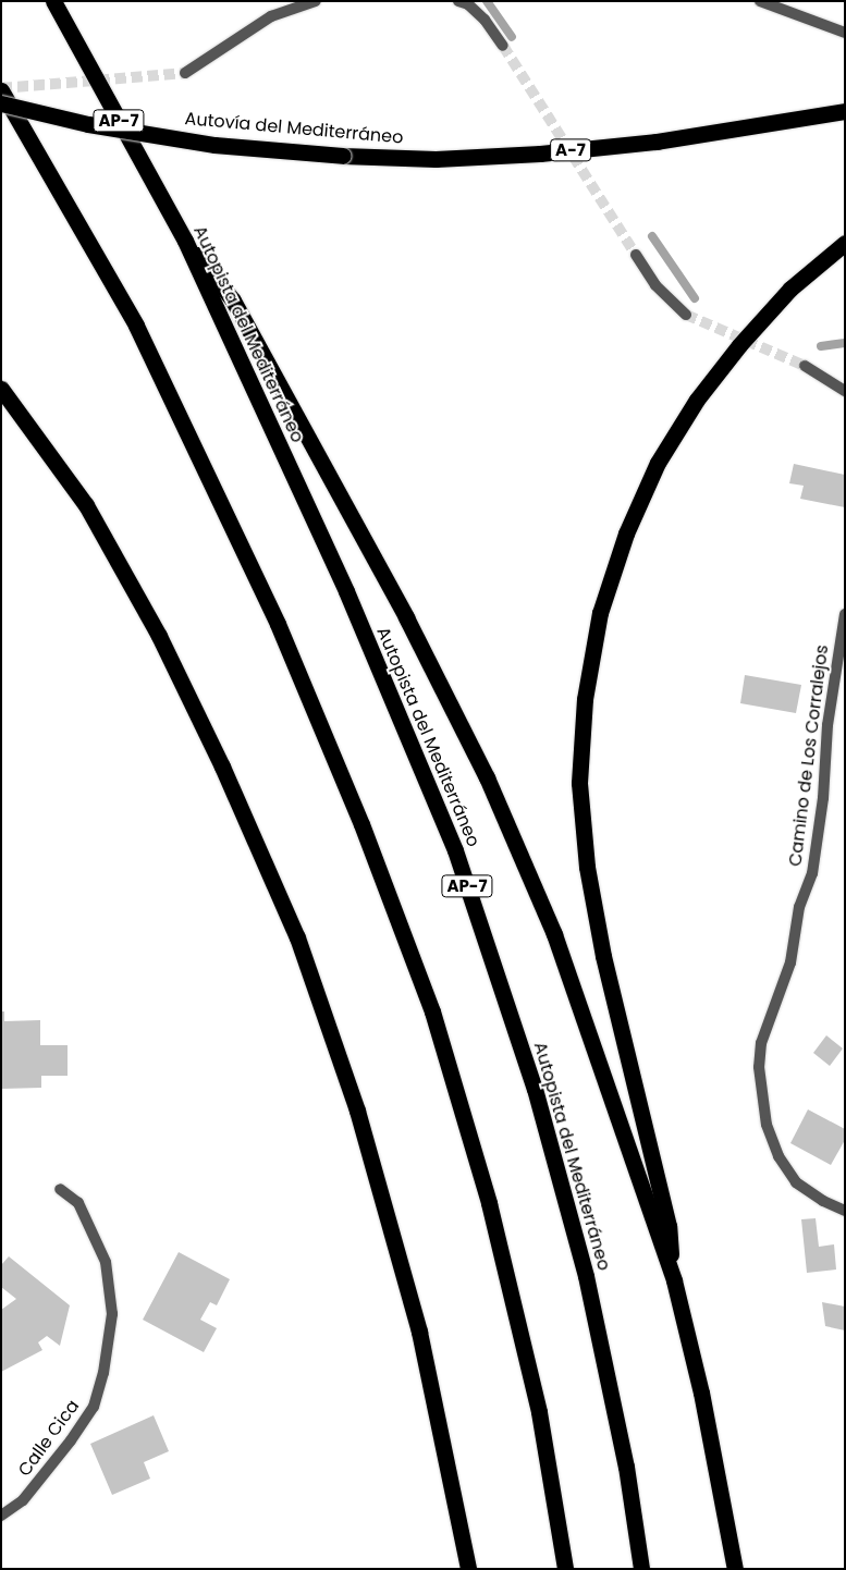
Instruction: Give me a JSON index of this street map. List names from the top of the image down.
{
  "streets": {
    "highway": [
      "AP-7",
      "Autovía del Mediterráneo",
      "A-7",
      "Autopista del Mediterráneo"
    ],
    "street": ["Camino de Los Corralejos", "Calle Cica"]
  }
}
